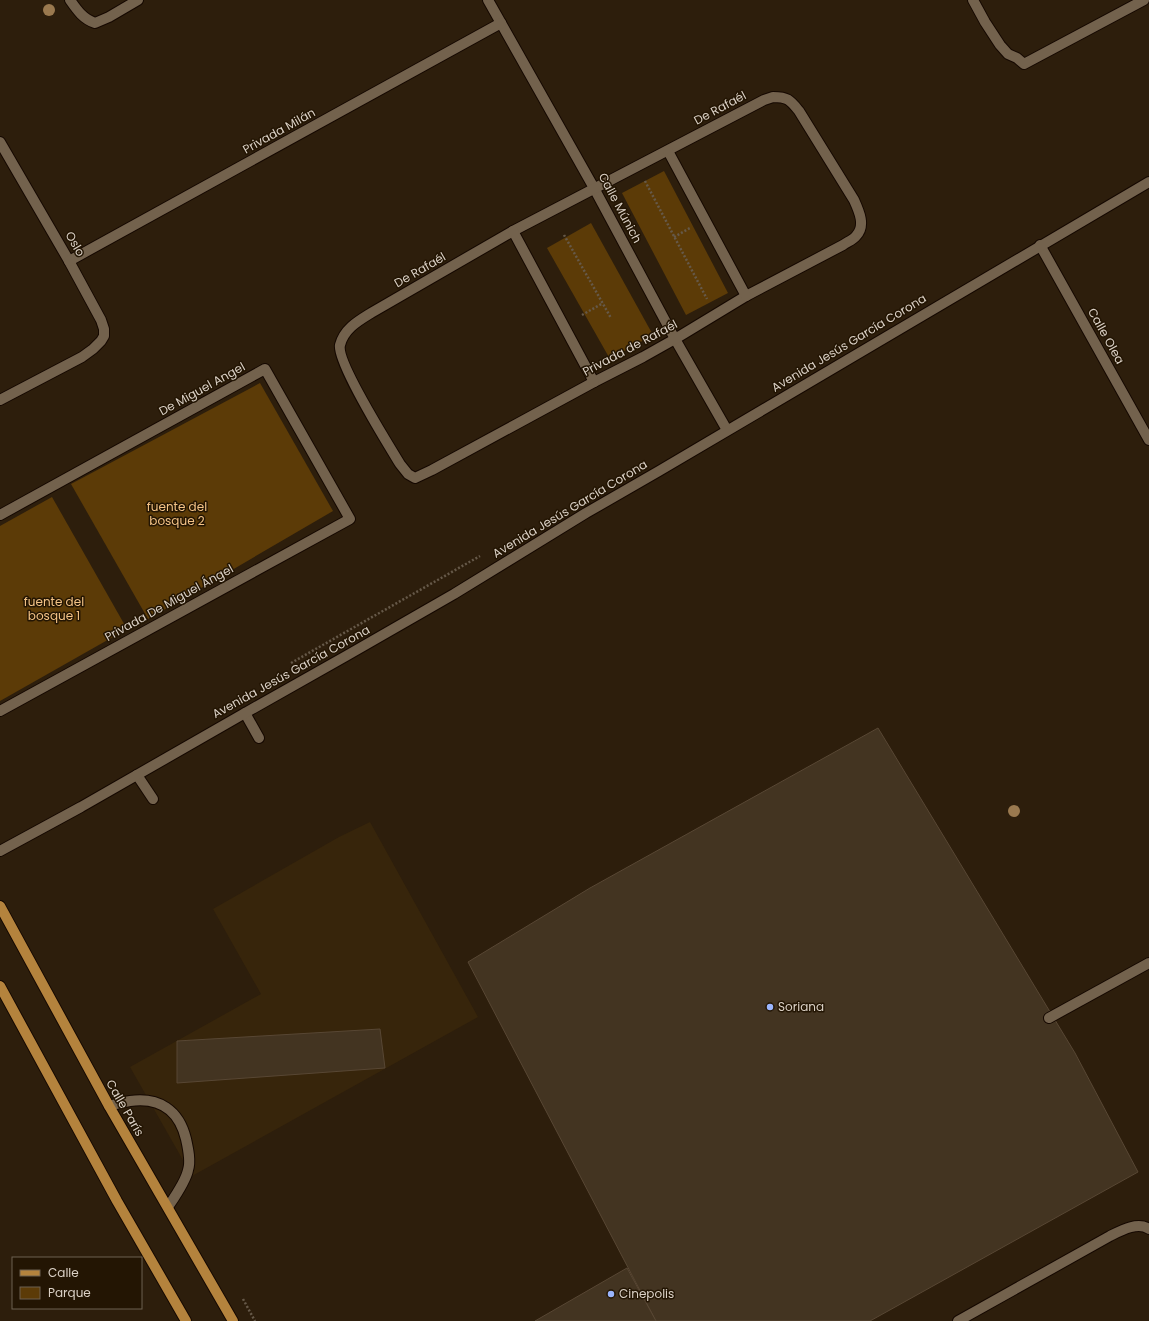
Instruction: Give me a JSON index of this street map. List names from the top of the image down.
{
  "streets": {
    "main road": ["Calle París"],
    "street": [
      "De Rafaél",
      "Privada Milán",
      "Calle Múnich",
      "Oslo",
      "Calle Olea",
      "Avenida Jesús García Corona",
      "Privada de Rafaél",
      "De Miguel Angel",
      "Privada De Miguel Ángel"
    ]
  },
  "crossings": [
    ["De Rafaél", "Calle Múnich"],
    ["De Rafaél", "Privada de Rafaél"],
    ["Privada Milán", "Calle Múnich"],
    ["Privada Milán", "Oslo"],
    ["Calle Múnich", "Avenida Jesús García Corona"],
    ["Calle Múnich", "Privada de Rafaél"],
    ["Calle Olea", "Avenida Jesús García Corona"],
    ["De Miguel Angel", "Privada De Miguel Ángel"]
  ],
  "parks": ["fuente del bosque 2", "fuente del bosque 1"],
  "places": ["Soriana", "Cinepolis"],
  "legend": ["Calle", "Parque"]
}
